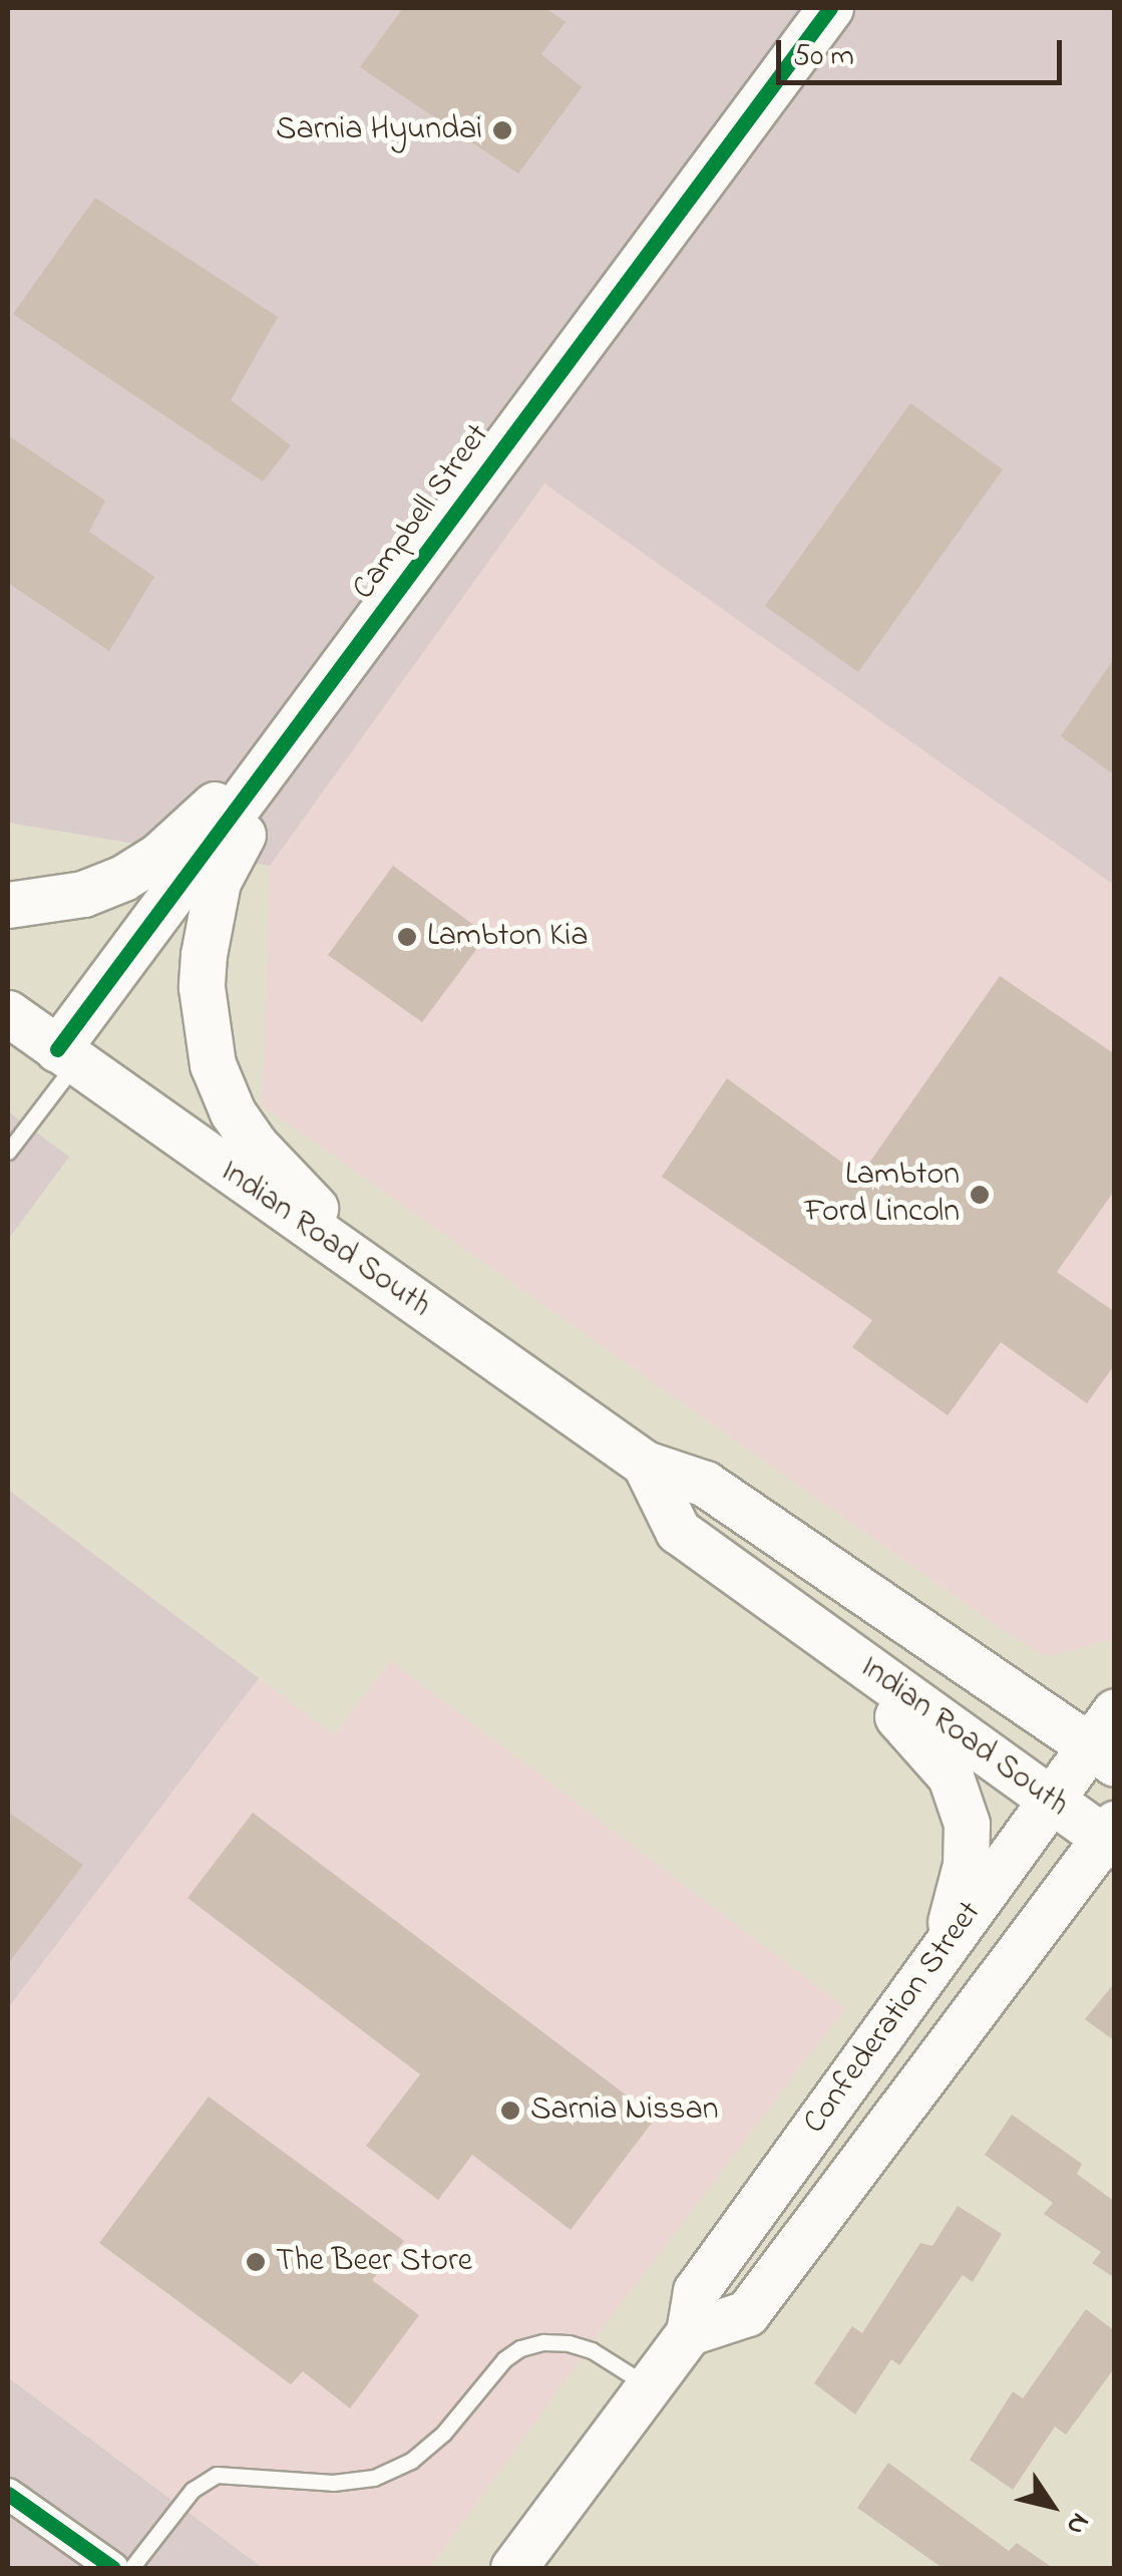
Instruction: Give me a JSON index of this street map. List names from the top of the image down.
{
  "streets": {
    "main road": ["Campbell Street", "Indian Road South", "Confederation Street"]
  },
  "crossings": [
    ["Campbell Street", "Indian Road South"],
    ["Indian Road South", "Confederation Street"]
  ],
  "places": [
    "Sarnia Hyundai",
    "Lambton Kia",
    "Lambton Ford Lincoln",
    "Sarnia Nissan",
    "The Beer Store"
  ],
  "scale_bar": "50 m",
  "north": "bottom right"
}
